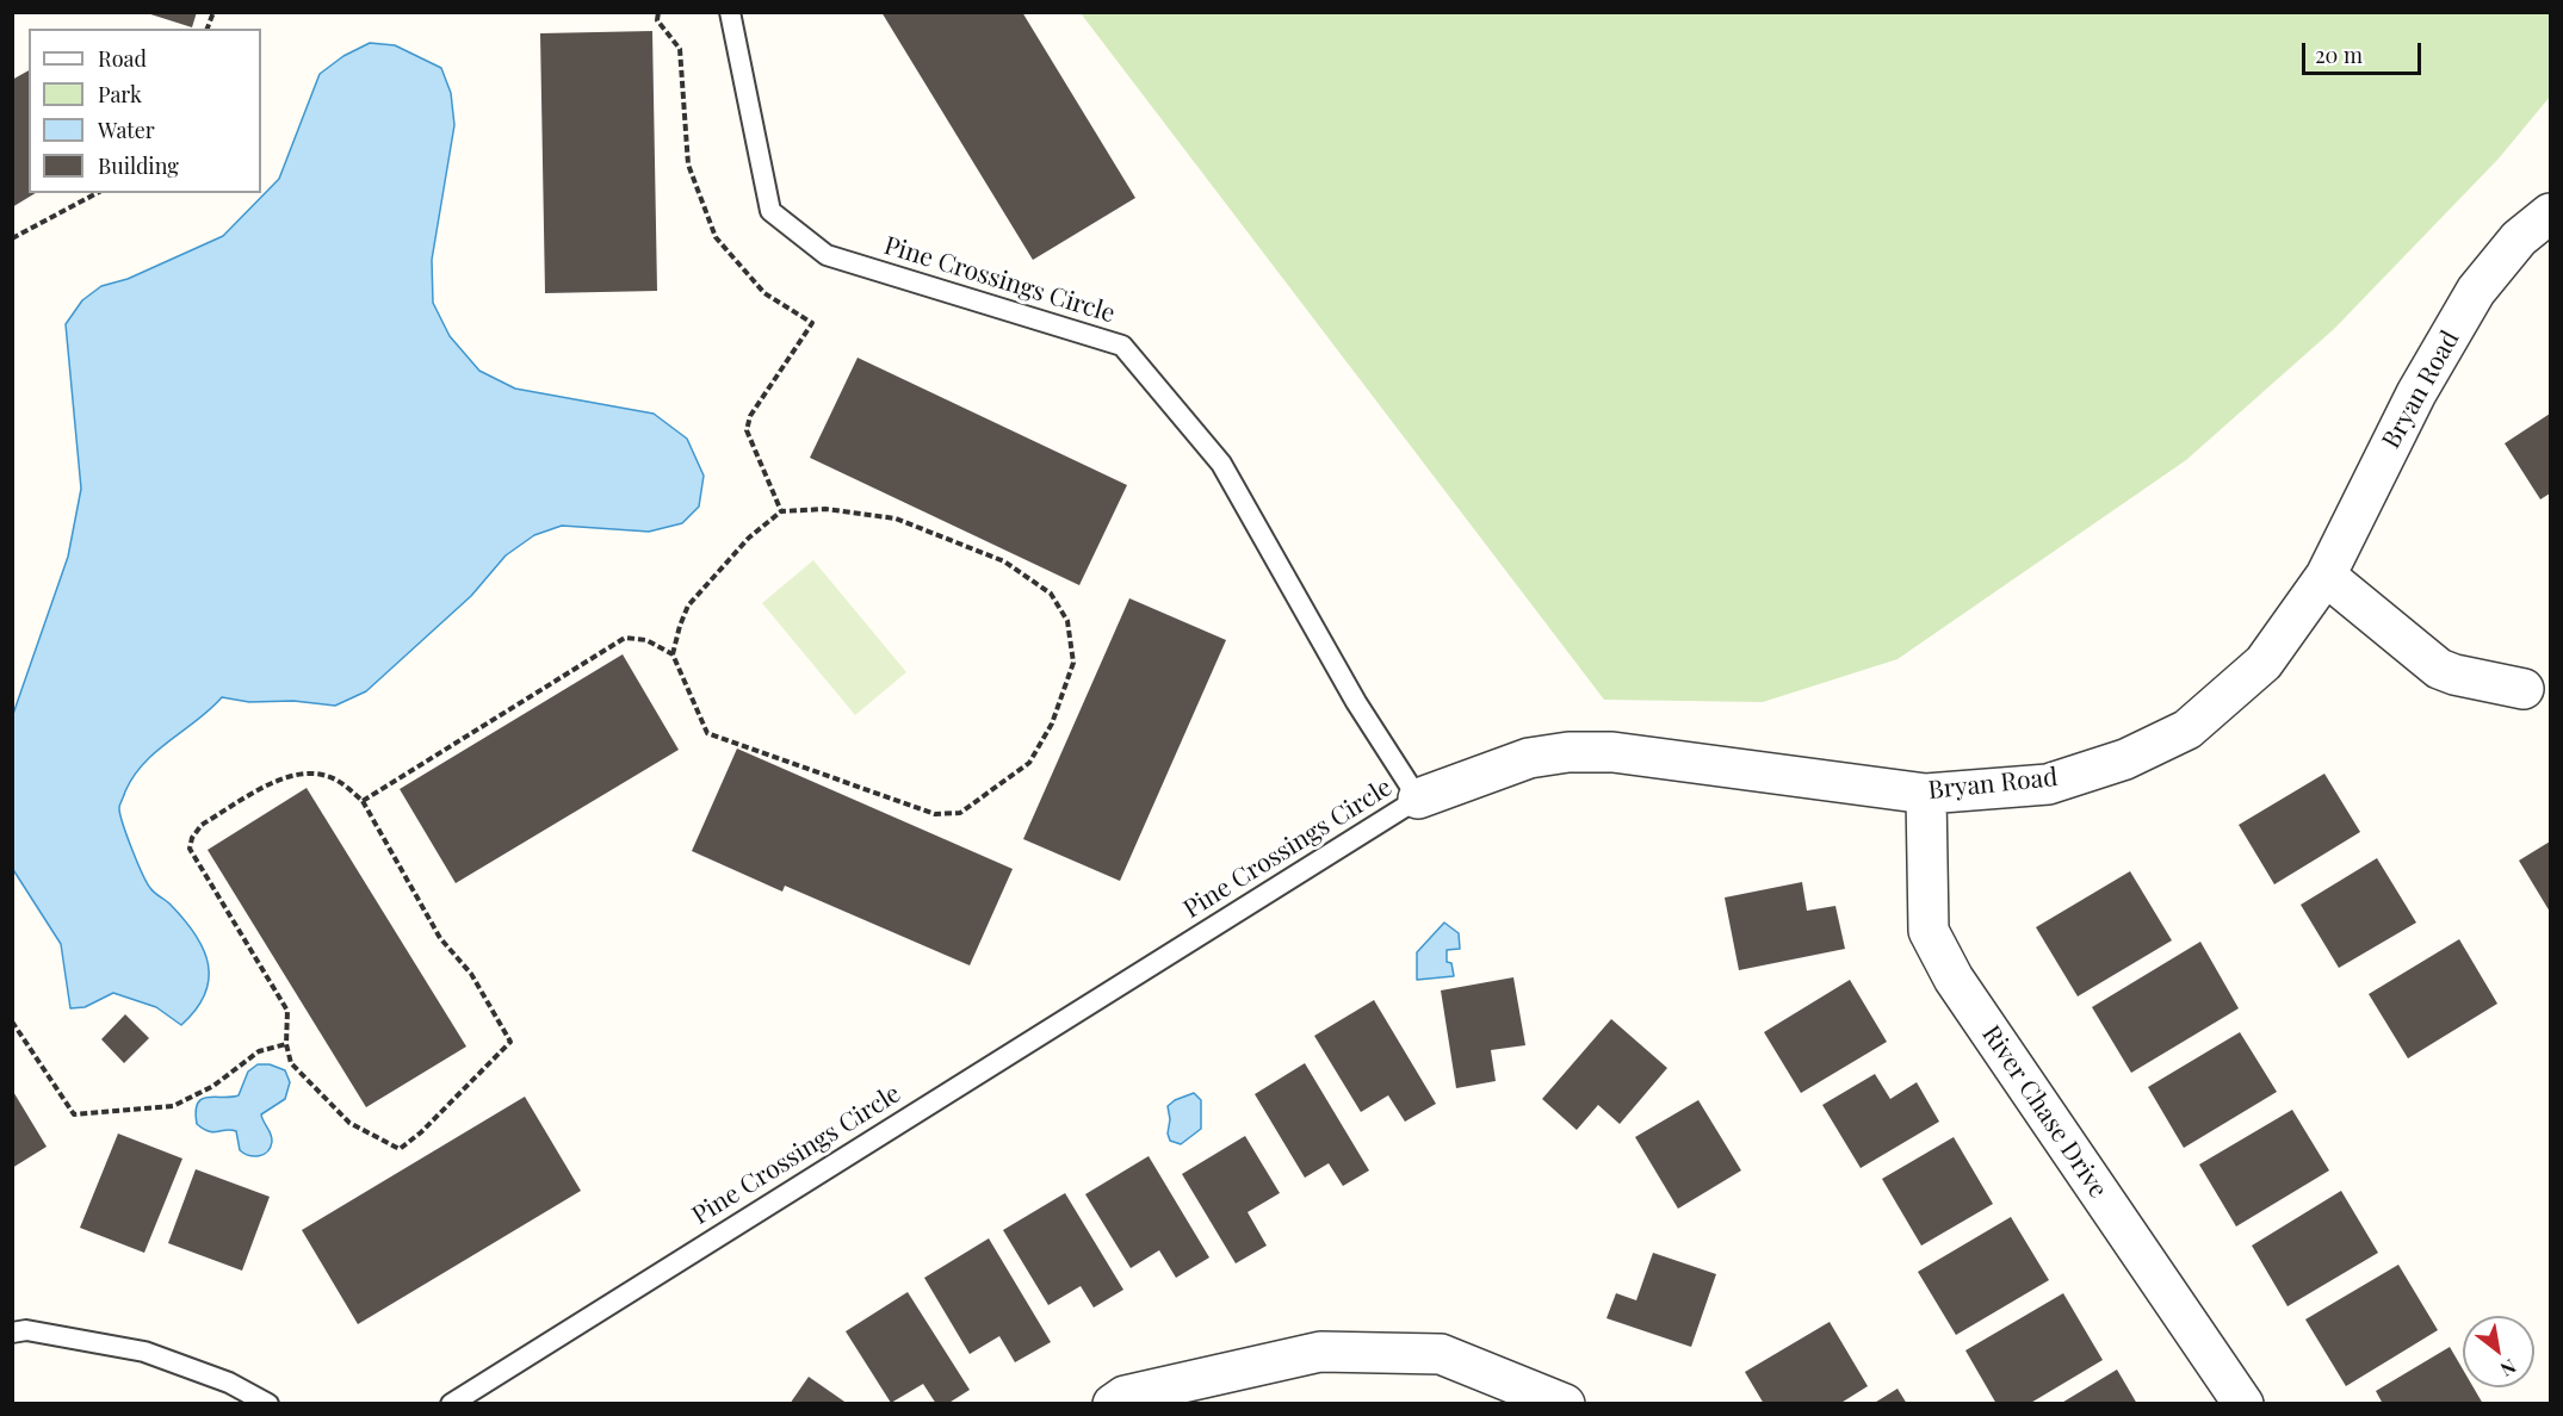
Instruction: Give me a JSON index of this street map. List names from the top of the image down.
{
  "streets": {
    "street": ["Bryan Road", "River Chase Drive"],
    "lane": ["Pine Crossings Circle"]
  },
  "crossings": [
    ["Pine Crossings Circle", "Bryan Road"],
    ["Bryan Road", "River Chase Drive"]
  ],
  "legend": [
    "Road",
    "Park",
    "Water",
    "Building"
  ],
  "scale_bar": "20 m",
  "north": "bottom right"
}
